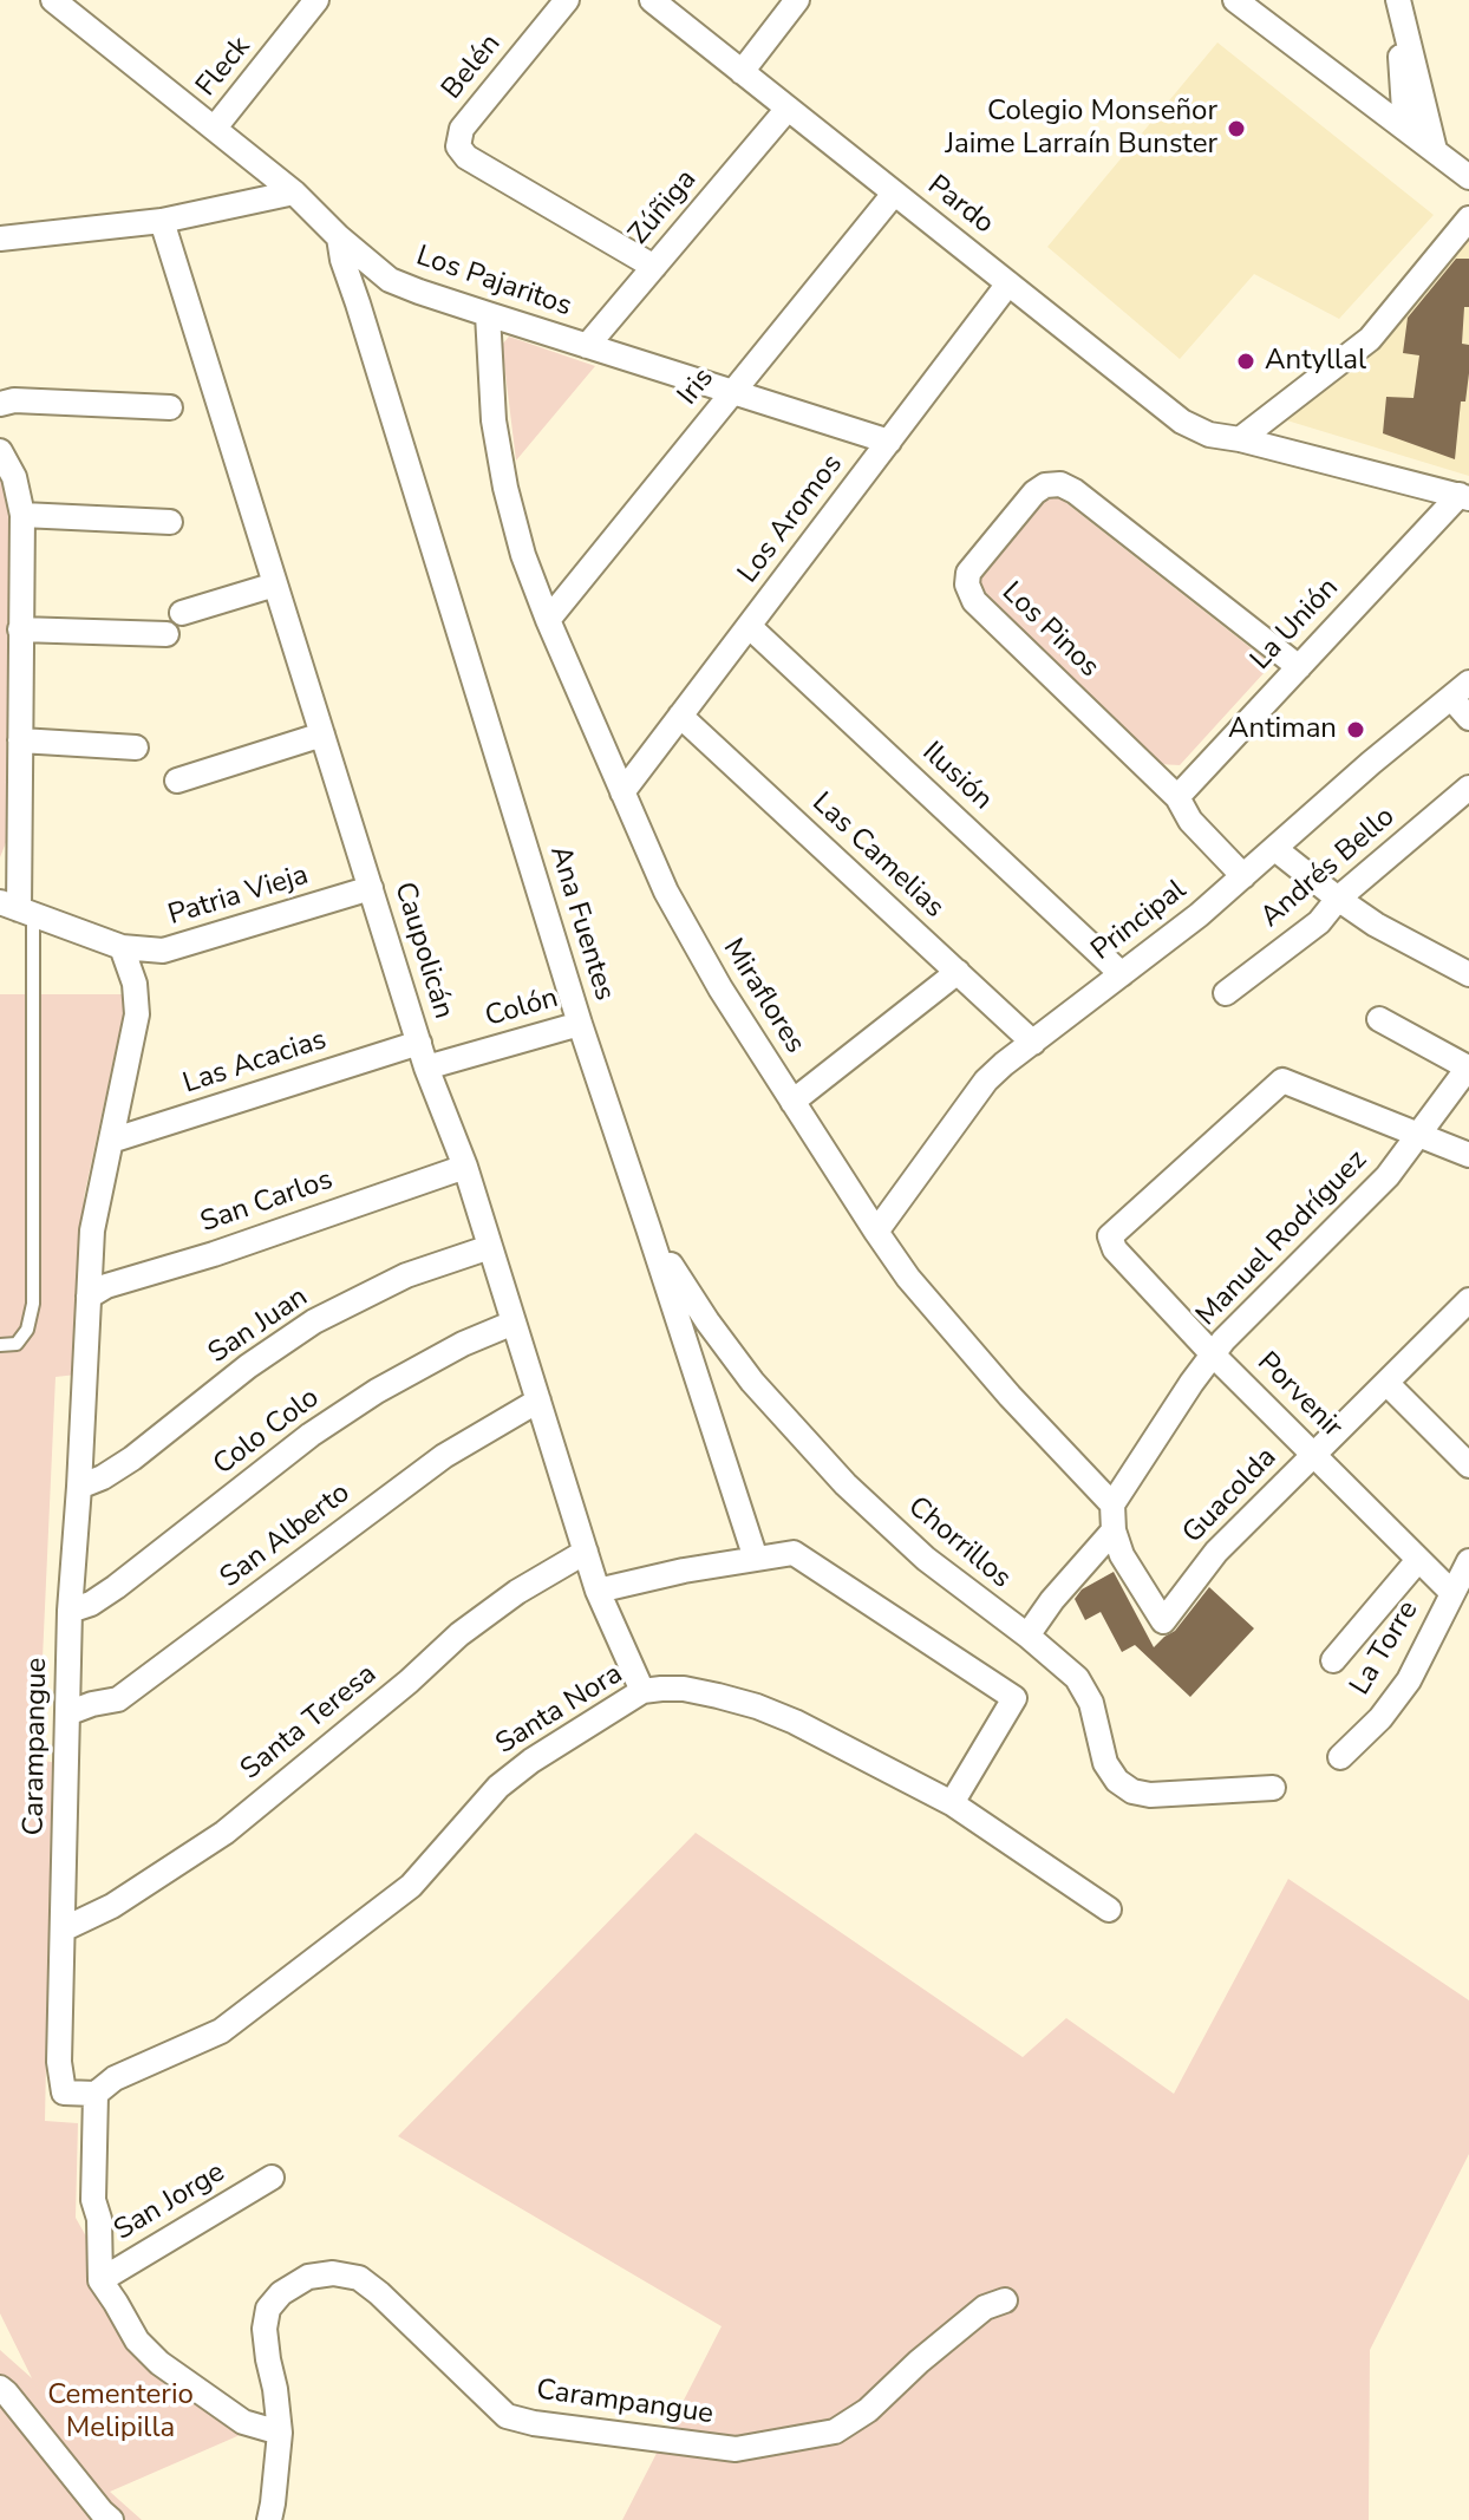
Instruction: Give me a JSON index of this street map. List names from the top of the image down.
{
  "streets": {
    "street": [
      "Fleck",
      "Belén",
      "Pardo",
      "Zúñiga",
      "Los Pajaritos",
      "Iris",
      "Los Aromos",
      "La Unión",
      "Los Pinos",
      "Ilusión",
      "Las Camelias",
      "Andrés Bello",
      "Patria Vieja",
      "Principal",
      "Ana Fuentes",
      "Caupolicán",
      "Miraflores",
      "Colón",
      "Las Acacias",
      "San Carlos",
      "Manuel Rodríguez",
      "San Juan",
      "Porvenir",
      "Colo Colo",
      "Guacolda",
      "San Alberto",
      "Chorrillos",
      "La Torre",
      "Santa Nora",
      "Santa Teresa",
      "Carampangue",
      "San Jorge"
    ]
  },
  "crossings": [
    ["Fleck", "Los Pajaritos"],
    ["Belén", "Zúñiga"],
    ["Pardo", "Zúñiga"],
    ["Pardo", "Iris"],
    ["Pardo", "Los Aromos"],
    ["Pardo", "La Unión"],
    ["Zúñiga", "Los Pajaritos"],
    ["Los Pajaritos", "Iris"],
    ["Los Pajaritos", "Los Aromos"],
    ["Los Pajaritos", "Ana Fuentes"],
    ["Los Pajaritos", "Miraflores"],
    ["Iris", "Miraflores"],
    ["Los Aromos", "Ilusión"],
    ["Los Aromos", "Las Camelias"],
    ["Los Aromos", "Miraflores"],
    ["La Unión", "Los Pinos"],
    ["Los Pinos", "Principal"],
    ["Ilusión", "Principal"],
    ["Las Camelias", "Principal"],
    ["Patria Vieja", "Caupolicán"],
    ["Patria Vieja", "Carampangue"],
    ["Principal", "Miraflores"],
    ["Ana Fuentes", "Colón"],
    ["Ana Fuentes", "Chorrillos"],
    ["Caupolicán", "Colón"],
    ["Caupolicán", "Las Acacias"],
    ["Caupolicán", "San Carlos"],
    ["Caupolicán", "San Juan"],
    ["Caupolicán", "Colo Colo"],
    ["Caupolicán", "San Alberto"],
    ["Caupolicán", "Santa Nora"],
    ["Caupolicán", "Santa Teresa"],
    ["Miraflores", "Manuel Rodríguez"],
    ["Las Acacias", "Carampangue"],
    ["San Carlos", "Carampangue"],
    ["Manuel Rodríguez", "Porvenir"],
    ["San Juan", "Carampangue"],
    ["Porvenir", "Guacolda"],
    ["Porvenir", "La Torre"],
    ["Colo Colo", "Carampangue"],
    ["San Alberto", "Carampangue"],
    ["Santa Nora", "Carampangue"],
    ["Santa Teresa", "Carampangue"]
  ],
  "parks": ["Cementerio Melipilla"],
  "places": ["Colegio Monseñor Jaime Larraín Bunster", "Antyllal", "Antiman"]
}
